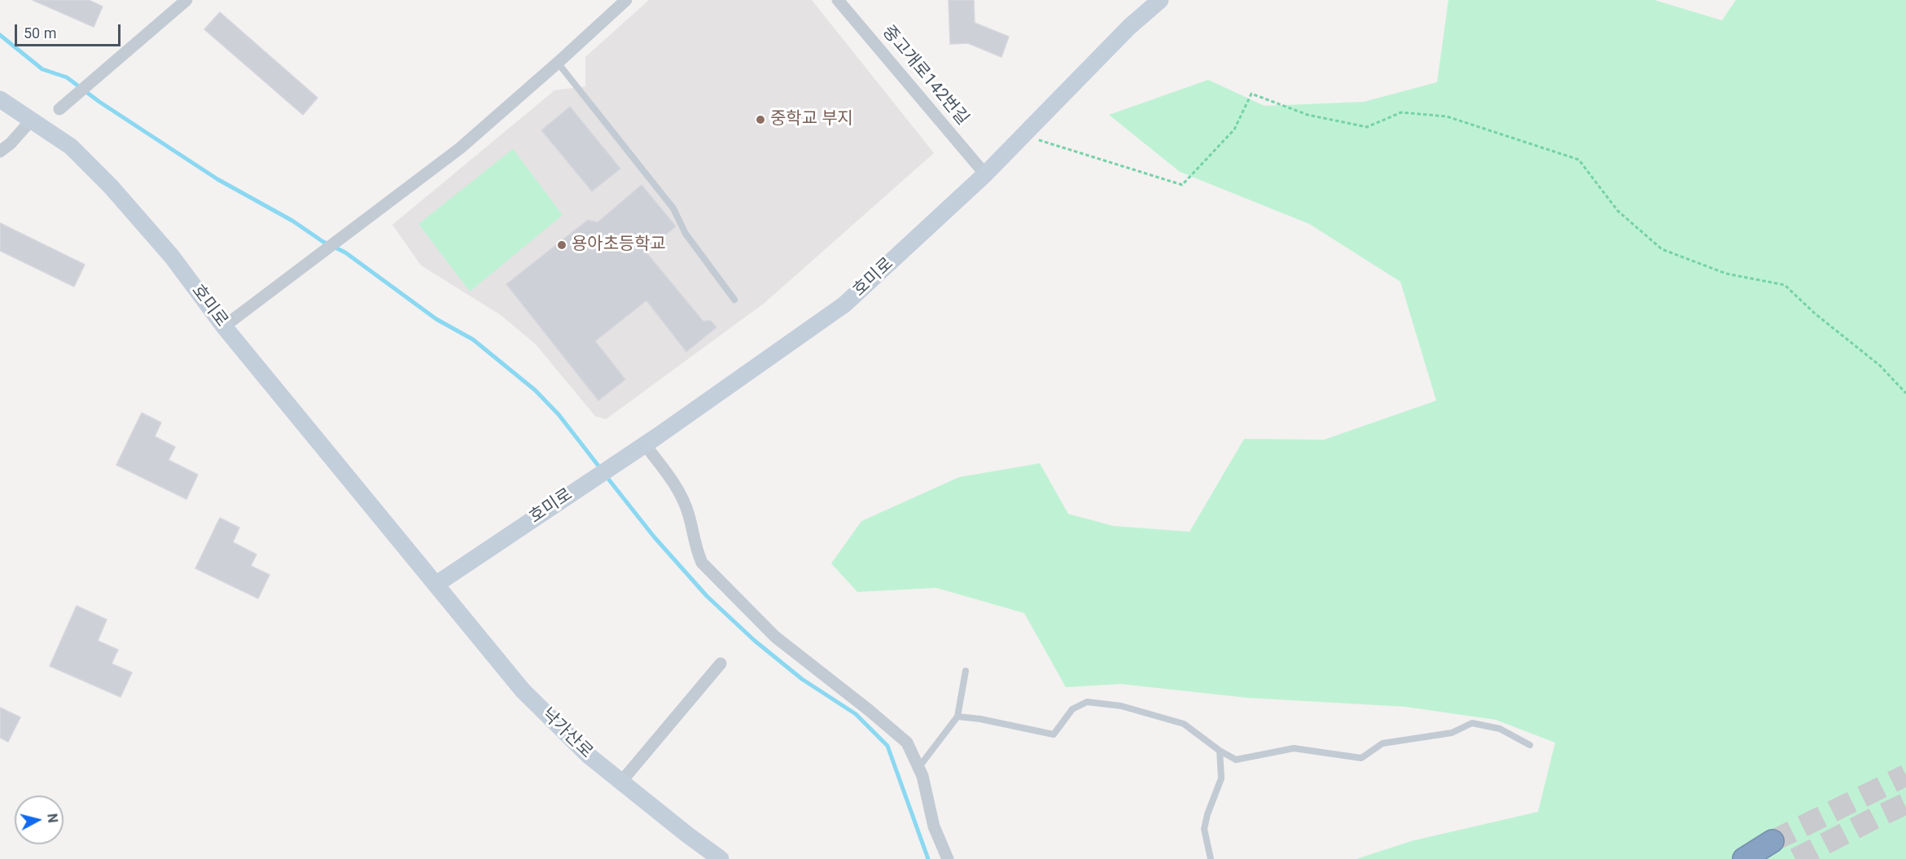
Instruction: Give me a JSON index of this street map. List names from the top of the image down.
{
  "streets": {
    "street": ["중고개로142번길", "호미로", "낙가산로"]
  },
  "crossings": [
    ["중고개로142번길", "호미로"],
    ["호미로", "낙가산로"]
  ],
  "places": ["중학교 부지", "용아초등학교"],
  "scale_bar": "50 m",
  "north": "right"
}
